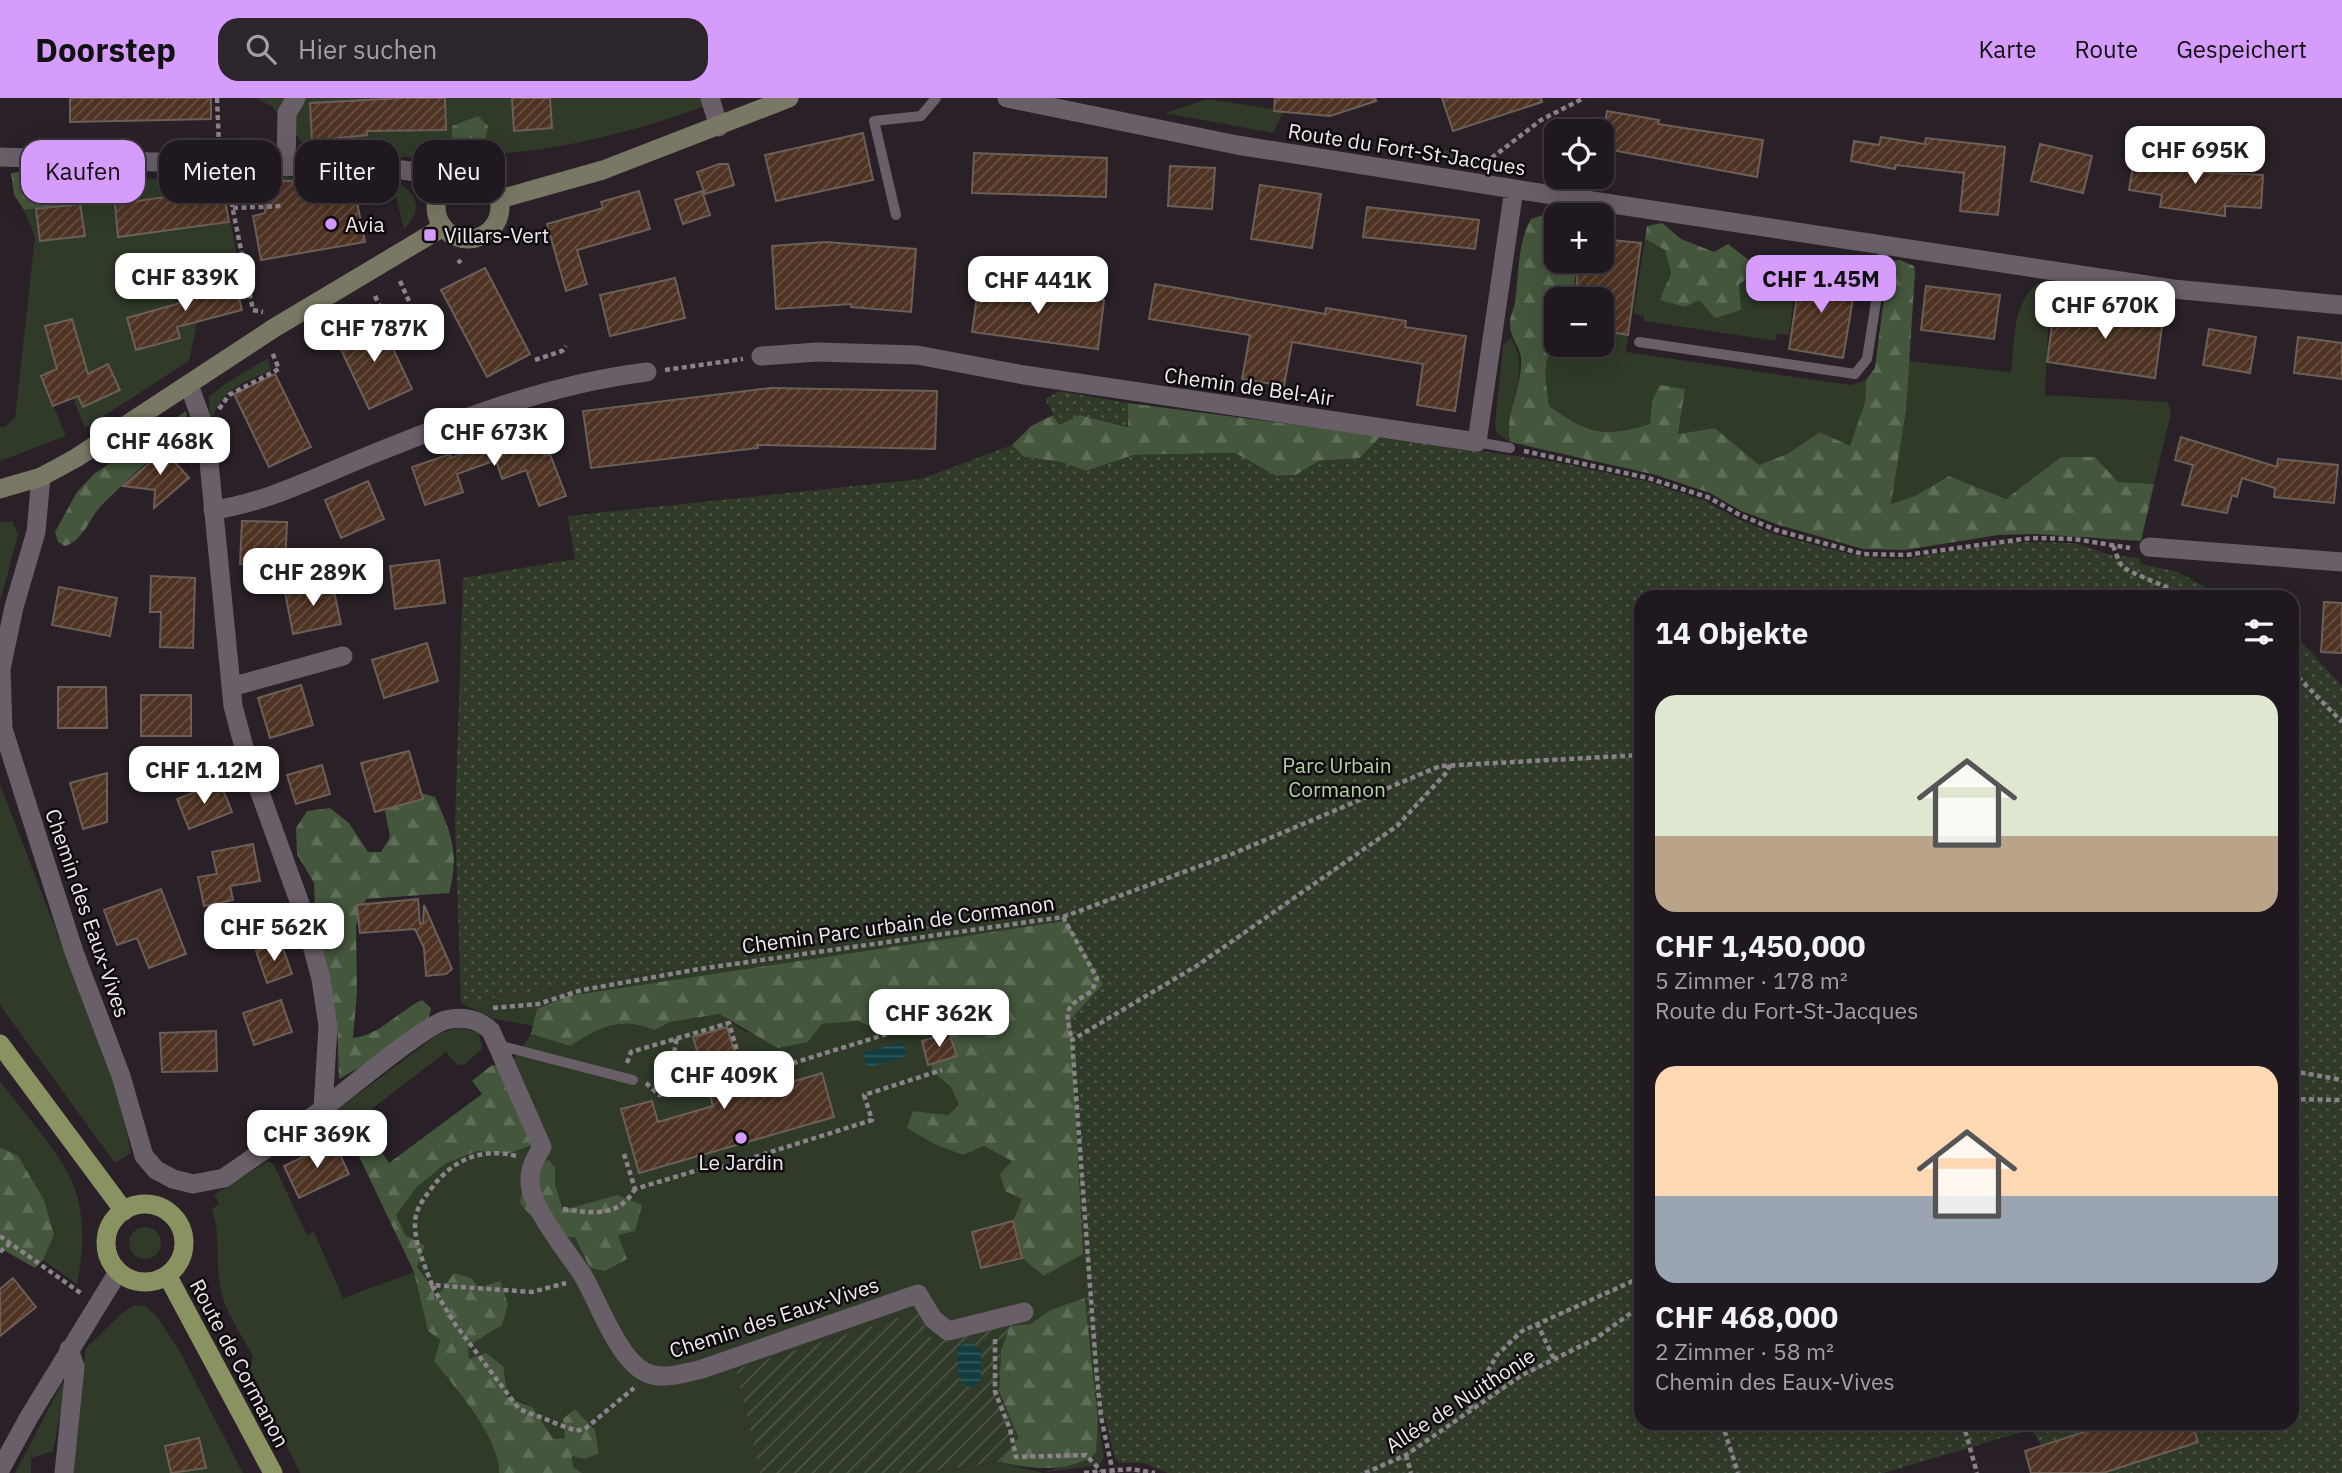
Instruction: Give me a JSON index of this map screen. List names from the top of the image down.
{
  "streets": {
    "main road": ["Route de Cormanon"],
    "street": ["Route du Fort-St-Jacques", "Chemin de Bel-Air", "Chemin des Eaux-Vives"],
    "path": ["Chemin Parc urbain de Cormanon", "Allée de Nuithonie"]
  },
  "crossings": [
    ["Chemin des Eaux-Vives", "Chemin Parc urbain de Cormanon"]
  ],
  "parks": ["Parc Urbain Cormanon"],
  "places": {
    "other": ["Avia", "Le Jardin"],
    "transit": ["Villars-Vert"]
  },
  "page": {
    "header": "Doorstep",
    "search": "Hier suchen",
    "nav": ["Karte", "Route", "Gespeichert"],
    "map_buttons": ["+", "−"],
    "price": [
      "CHF 695K",
      "CHF 839K",
      "CHF 1.45M",
      "CHF 441K",
      "CHF 670K",
      "CHF 787K",
      "CHF 673K",
      "CHF 468K",
      "CHF 289K",
      "CHF 1.12M",
      "CHF 562K",
      "CHF 362K",
      "CHF 409K",
      "CHF 369K"
    ],
    "chip": [
      "Kaufen",
      "Mieten",
      "Filter",
      "Neu"
    ],
    "heading": "14 Objekte",
    "list": [
      {
        "name": "CHF 1,450,000",
        "note": "5 Zimmer · 178 m² · Route du Fort-St-Jacques"
      },
      {
        "name": "CHF 468,000",
        "note": "2 Zimmer · 58 m² · Chemin des Eaux-Vives"
      }
    ]
  }
}
